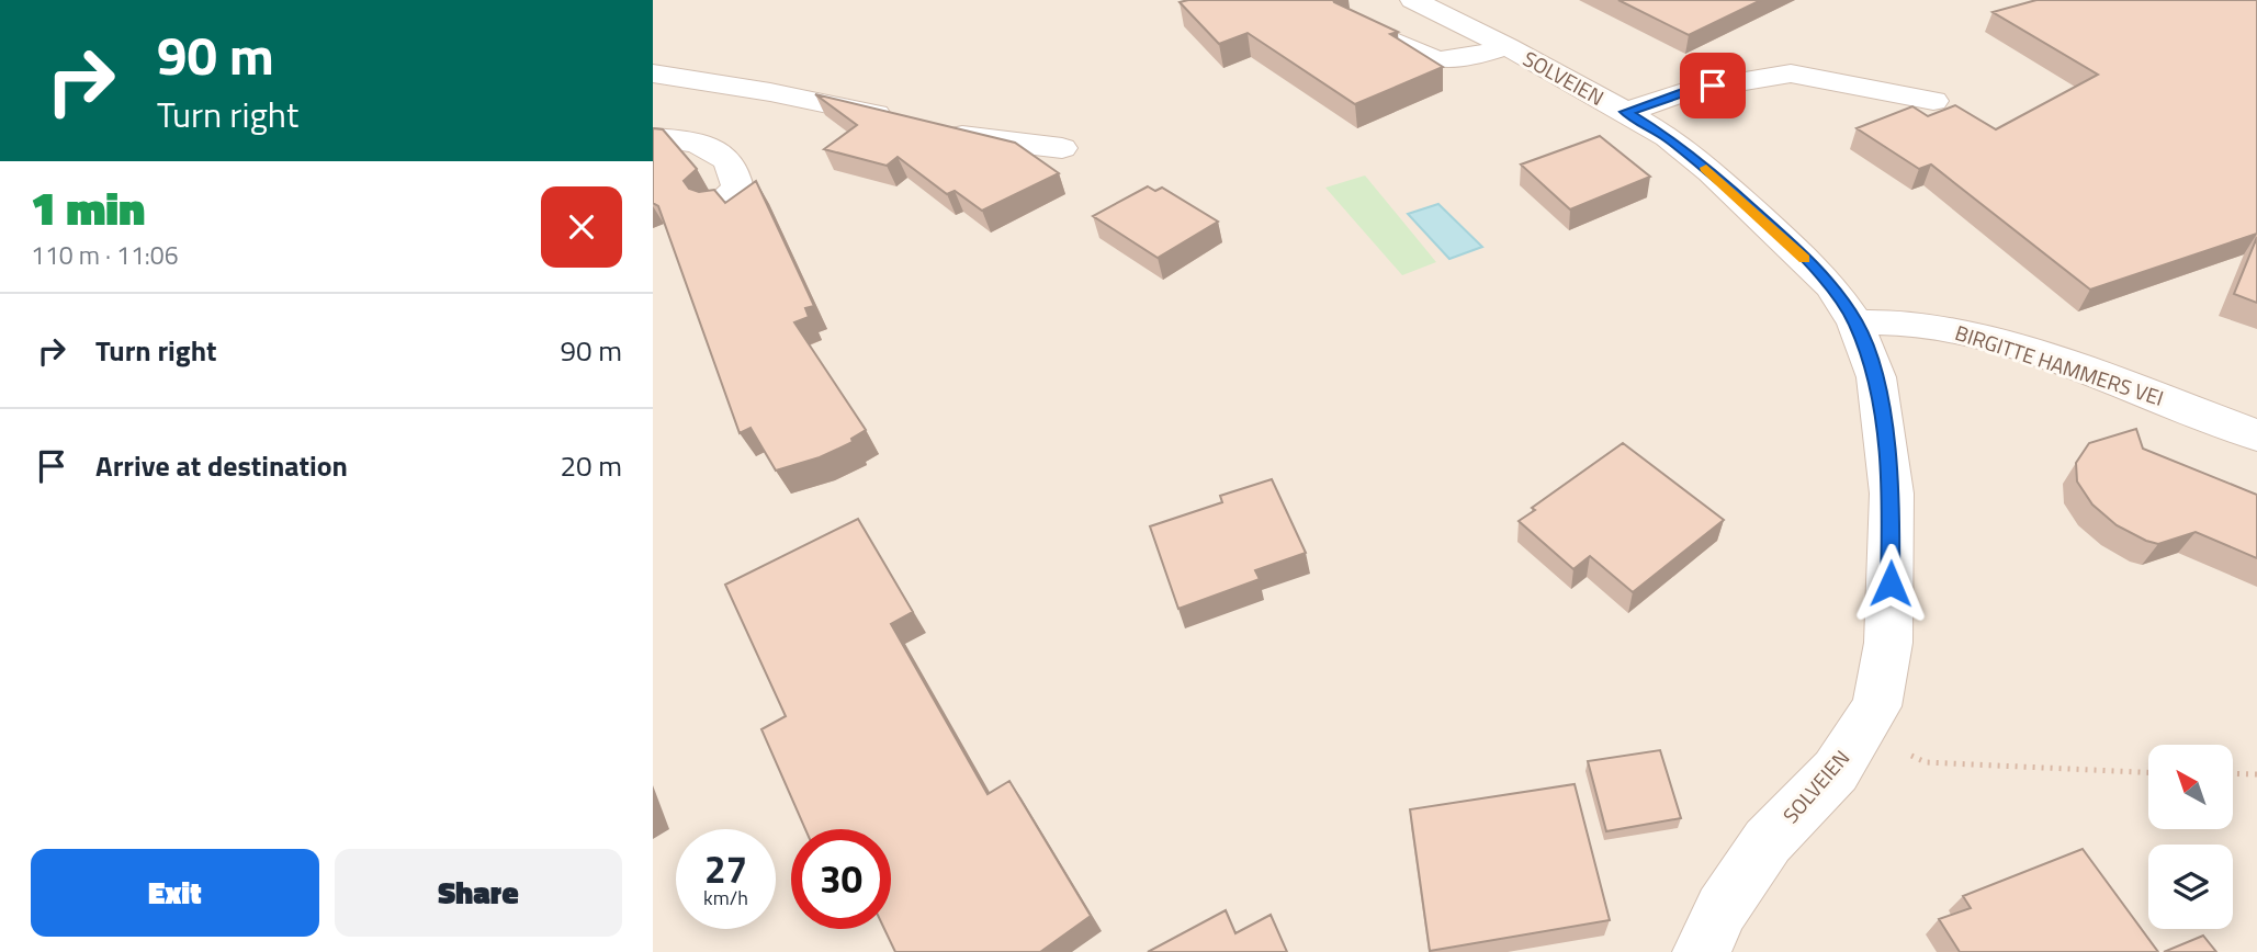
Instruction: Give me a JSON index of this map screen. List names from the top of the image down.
{
  "streets": {
    "street": ["SOLVEIEN", "BIRGITTE HAMMERS VEI"]
  },
  "crossings": [
    ["SOLVEIEN", "BIRGITTE HAMMERS VEI"]
  ],
  "north": "top left",
  "page": {
    "turn": ["90 m", "Turn right"],
    "heading": ["1 min", "110 m · 11:06"],
    "list": [
      {
        "name": "Turn right",
        "value": "90 m"
      },
      {
        "name": "Arrive at destination",
        "value": "20 m"
      }
    ],
    "speed": "27 km/h",
    "limit": "30",
    "buttons": ["Exit", "Share"]
  }
}
